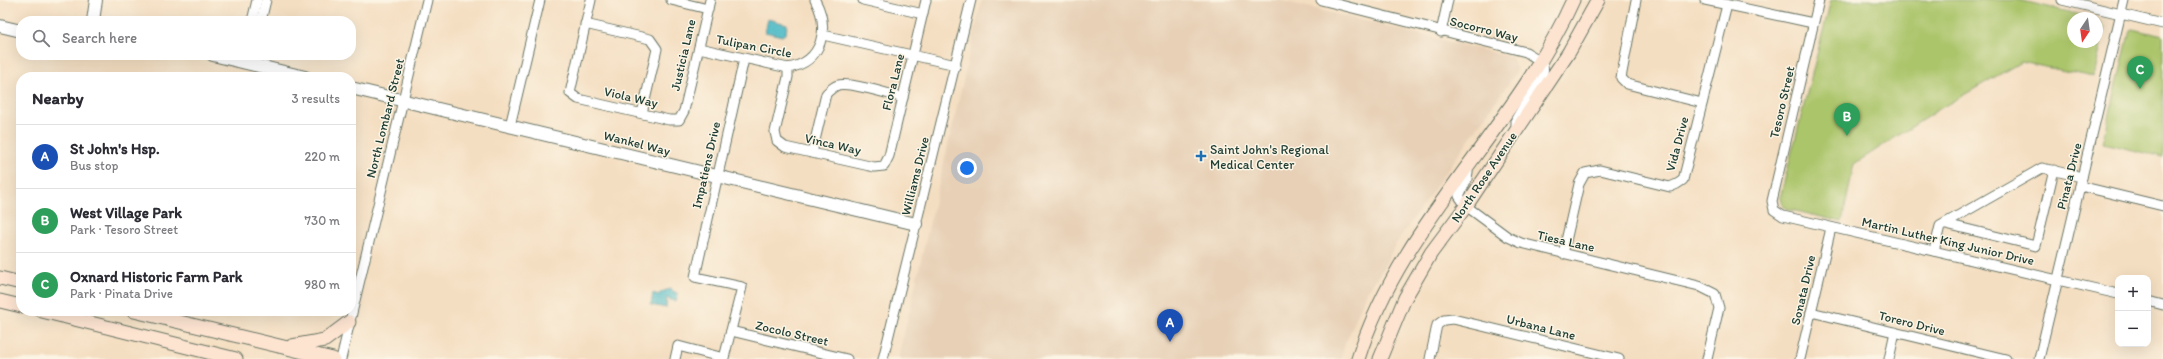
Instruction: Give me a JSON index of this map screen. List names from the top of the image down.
{
  "streets": {
    "main road": ["North Rose Avenue"],
    "street": [
      "Socorro Way",
      "Tulipan Circle",
      "Justicia Lane",
      "Flora Lane",
      "Viola Way",
      "Tesoro Street",
      "North Lombard Street",
      "Wankel Way",
      "Vinca Way",
      "Vida Drive",
      "Impatiens Drive",
      "Williams Drive",
      "Pinata Drive",
      "Tiesa Lane",
      "Martin Luther King Junior Drive",
      "Sonata Drive",
      "Torero Drive",
      "Urbana Lane",
      "Zocolo Street"
    ]
  },
  "crossings": [
    ["Socorro Way", "North Rose Avenue"],
    ["Tulipan Circle", "Justicia Lane"],
    ["Tulipan Circle", "Vinca Way"],
    ["Tulipan Circle", "Impatiens Drive"],
    ["Justicia Lane", "Viola Way"],
    ["Flora Lane", "Vinca Way"],
    ["Tesoro Street", "Martin Luther King Junior Drive"],
    ["North Lombard Street", "Wankel Way"],
    ["Wankel Way", "Impatiens Drive"],
    ["Wankel Way", "Williams Drive"],
    ["Vida Drive", "Tiesa Lane"],
    ["Impatiens Drive", "Zocolo Street"],
    ["Pinata Drive", "Martin Luther King Junior Drive"],
    ["North Rose Avenue", "Tiesa Lane"],
    ["Martin Luther King Junior Drive", "Sonata Drive"],
    ["Sonata Drive", "Torero Drive"]
  ],
  "places": {
    "health": ["Saint John's Regional Medical Center"]
  },
  "north": "bottom",
  "page": {
    "search": "Search here",
    "pins": ["C", "B", "A"],
    "heading": ["Nearby", "3 results"],
    "list": [
      {
        "mark": "A",
        "name": "St John's Hsp.",
        "note": "Bus stop",
        "value": "220 m"
      },
      {
        "mark": "B",
        "name": "West Village Park",
        "note": "Park · Tesoro Street",
        "value": "730 m"
      },
      {
        "mark": "C",
        "name": "Oxnard Historic Farm Park",
        "note": "Park · Pinata Drive",
        "value": "980 m"
      }
    ],
    "map_buttons": ["+", "−"]
  }
}
